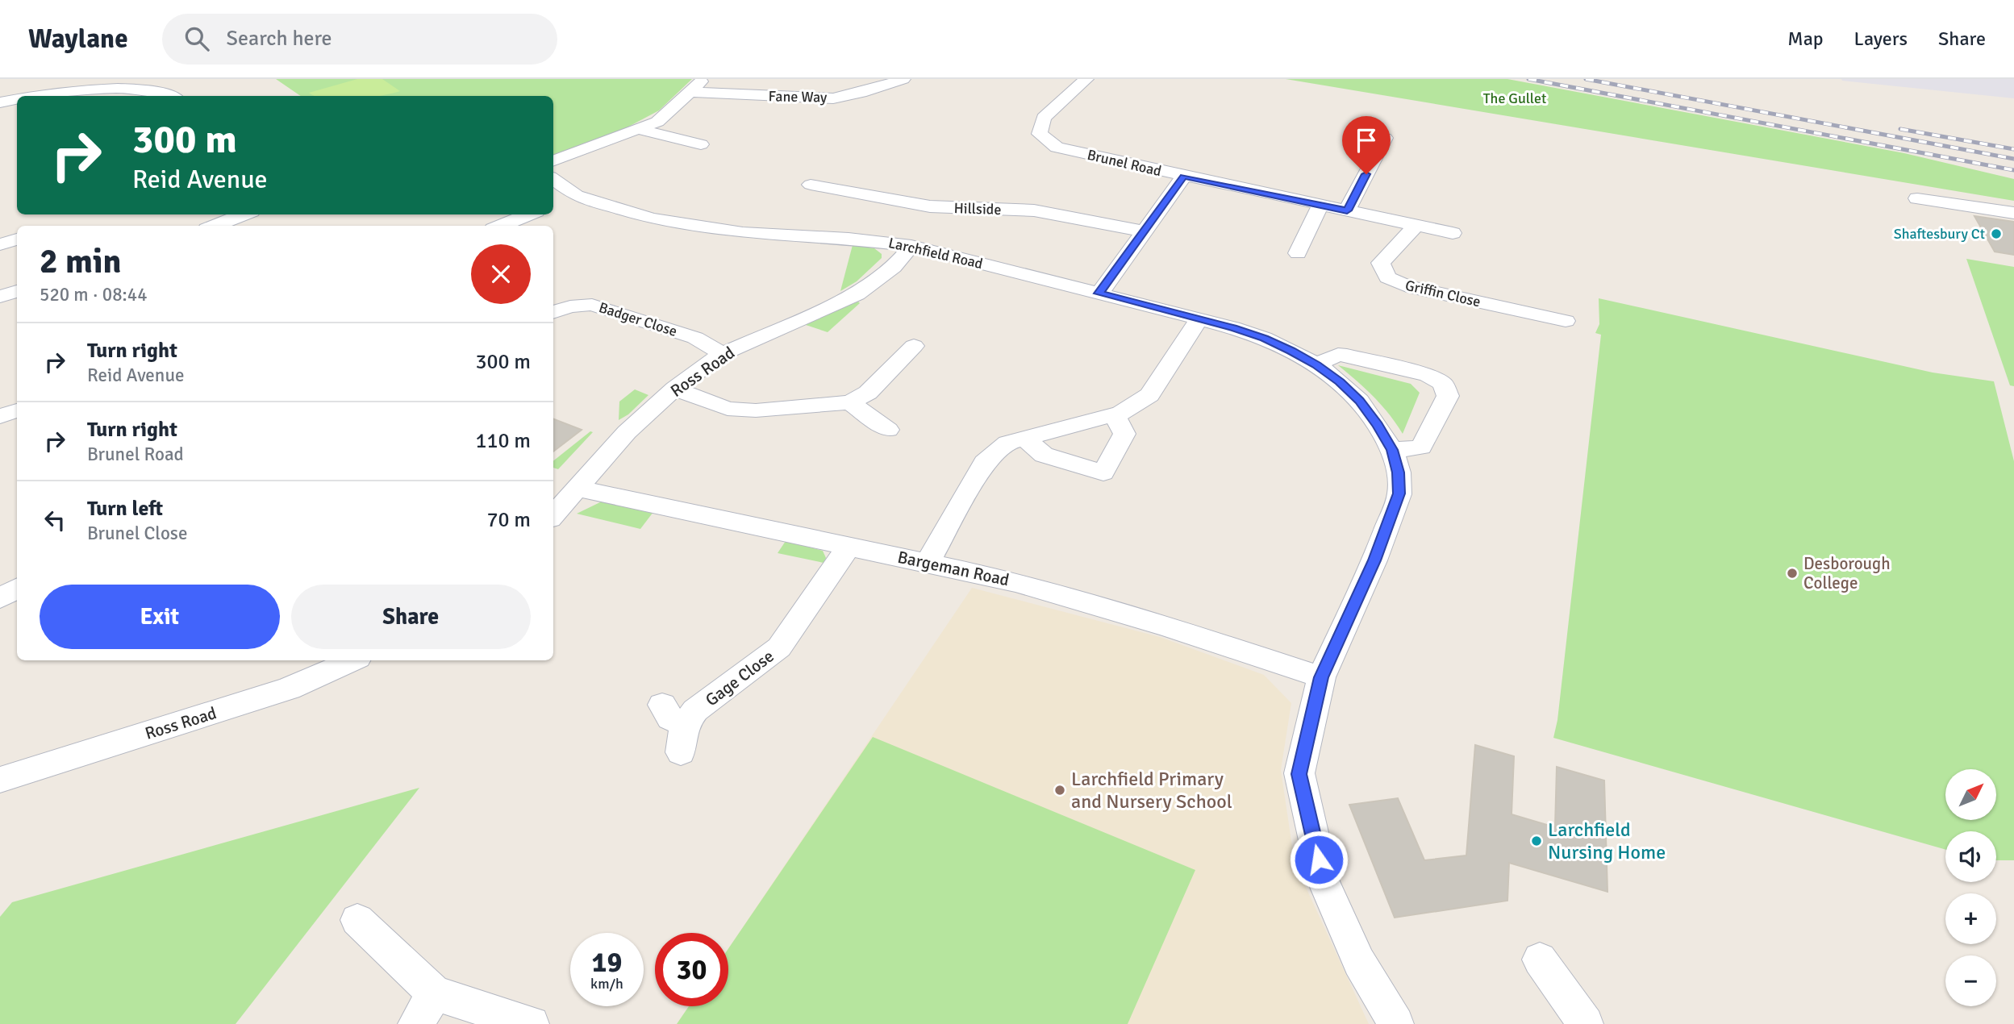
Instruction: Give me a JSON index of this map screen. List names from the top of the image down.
{
  "streets": {
    "street": [
      "Fane Way",
      "Brunel Road",
      "Hillside",
      "Larchfield Road",
      "Griffin Close",
      "Badger Close",
      "Ross Road",
      "Bargeman Road",
      "Gage Close"
    ]
  },
  "crossings": [
    ["Brunel Road", "Griffin Close"],
    ["Larchfield Road", "Ross Road"],
    ["Larchfield Road", "Bargeman Road"],
    ["Badger Close", "Ross Road"],
    ["Ross Road", "Bargeman Road"],
    ["Bargeman Road", "Gage Close"]
  ],
  "parks": ["The Gullet"],
  "places": [
    "Shaftesbury Ct",
    "Desborough College",
    "Larchfield Primary and Nursery School",
    "Larchfield Nursing Home"
  ],
  "north": "top right",
  "page": {
    "header": "Waylane",
    "search": "Search here",
    "nav": ["Map", "Layers", "Share"],
    "turn": ["300 m", "Reid Avenue"],
    "heading": ["2 min", "520 m · 08:44"],
    "list": [
      {
        "name": "Turn right",
        "note": "Reid Avenue",
        "value": "300 m"
      },
      {
        "name": "Turn right",
        "note": "Brunel Road",
        "value": "110 m"
      },
      {
        "name": "Turn left",
        "note": "Brunel Close",
        "value": "70 m"
      }
    ],
    "buttons": ["Exit", "Share"],
    "map_buttons": ["+", "−"],
    "speed": "19 km/h",
    "limit": "30"
  }
}
